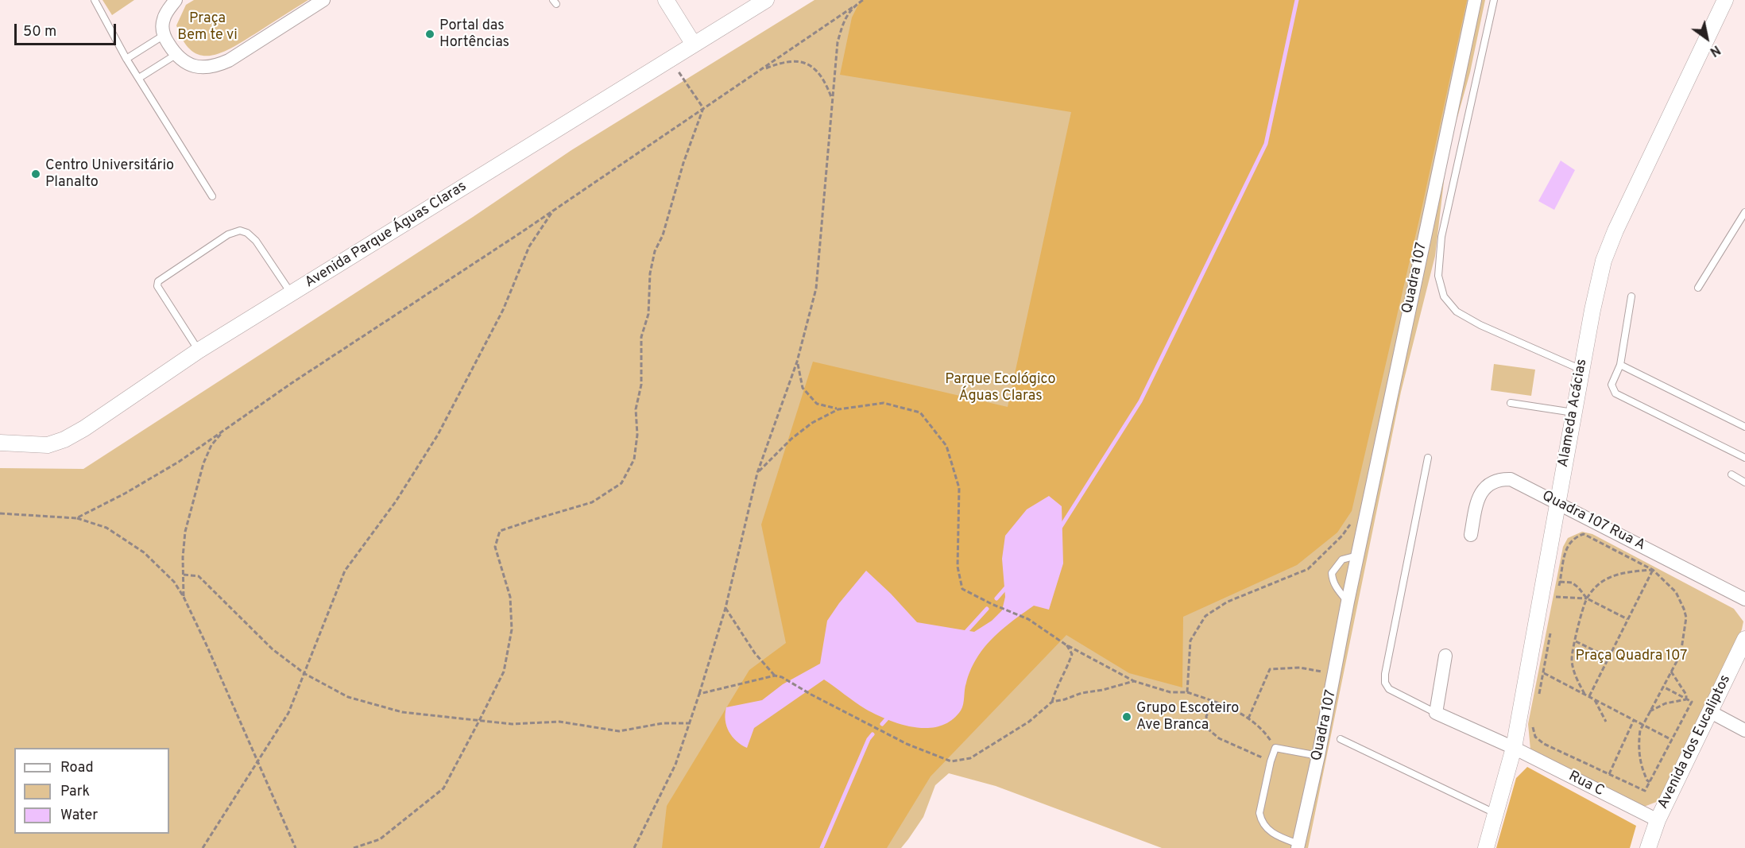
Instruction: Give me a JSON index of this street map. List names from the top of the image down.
{
  "streets": {
    "street": [
      "Avenida Parque Águas Claras",
      "Quadra 107",
      "Alameda Acácias",
      "Quadra 107 Rua A",
      "Avenida dos Eucaliptos",
      "Rua C"
    ]
  },
  "crossings": [
    ["Alameda Acácias", "Quadra 107 Rua A"],
    ["Alameda Acácias", "Rua C"],
    ["Avenida dos Eucaliptos", "Rua C"]
  ],
  "parks": ["Praça Bem te vi", "Parque Ecológico Águas Claras", "Praça Quadra 107"],
  "places": ["Portal das Hortências", "Centro Universitário Planalto", "Grupo Escoteiro Ave Branca"],
  "legend": ["Road", "Park", "Water"],
  "scale_bar": "50 m",
  "north": "bottom right"
}
